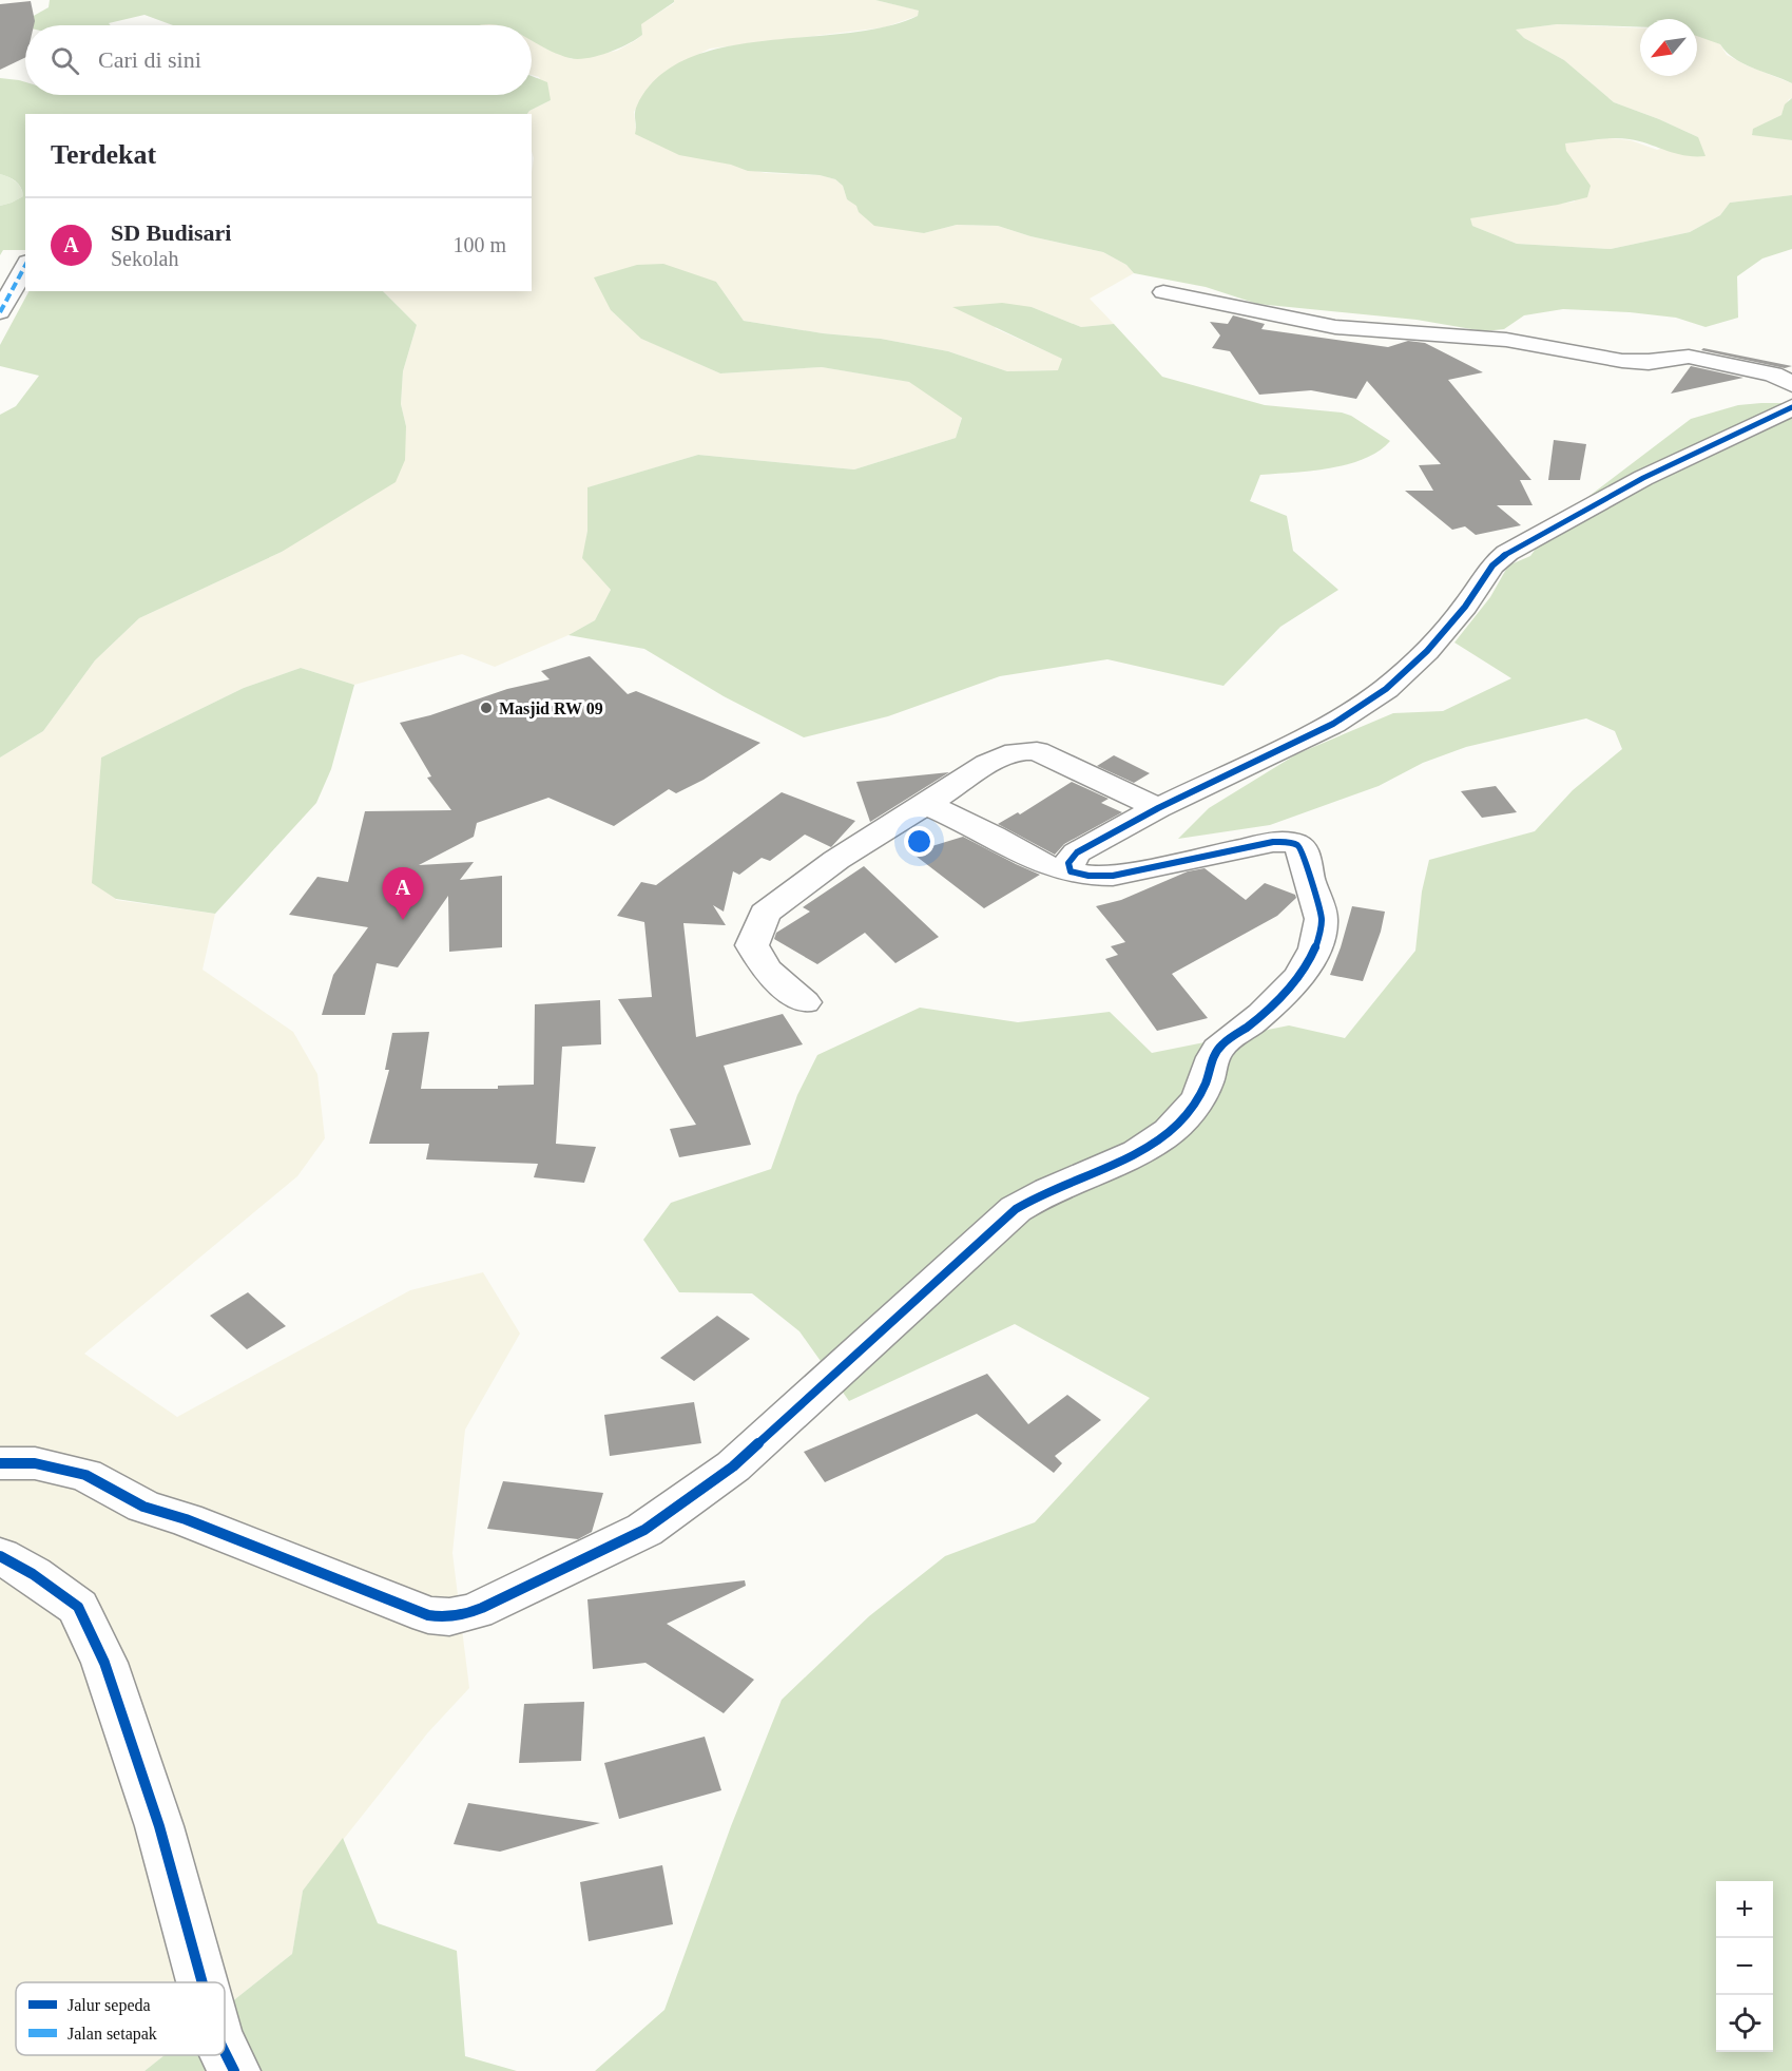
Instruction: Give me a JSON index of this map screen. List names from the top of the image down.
{
  "places": ["Masjid RW 09"],
  "legend": ["Jalur sepeda", "Jalan setapak"],
  "north": "bottom left",
  "page": {
    "search": "Cari di sini",
    "heading": "Terdekat",
    "list": [
      {
        "mark": "A",
        "name": "SD Budisari",
        "note": "Sekolah",
        "value": "100 m"
      }
    ],
    "pins": "A",
    "map_buttons": ["+", "−"]
  }
}
